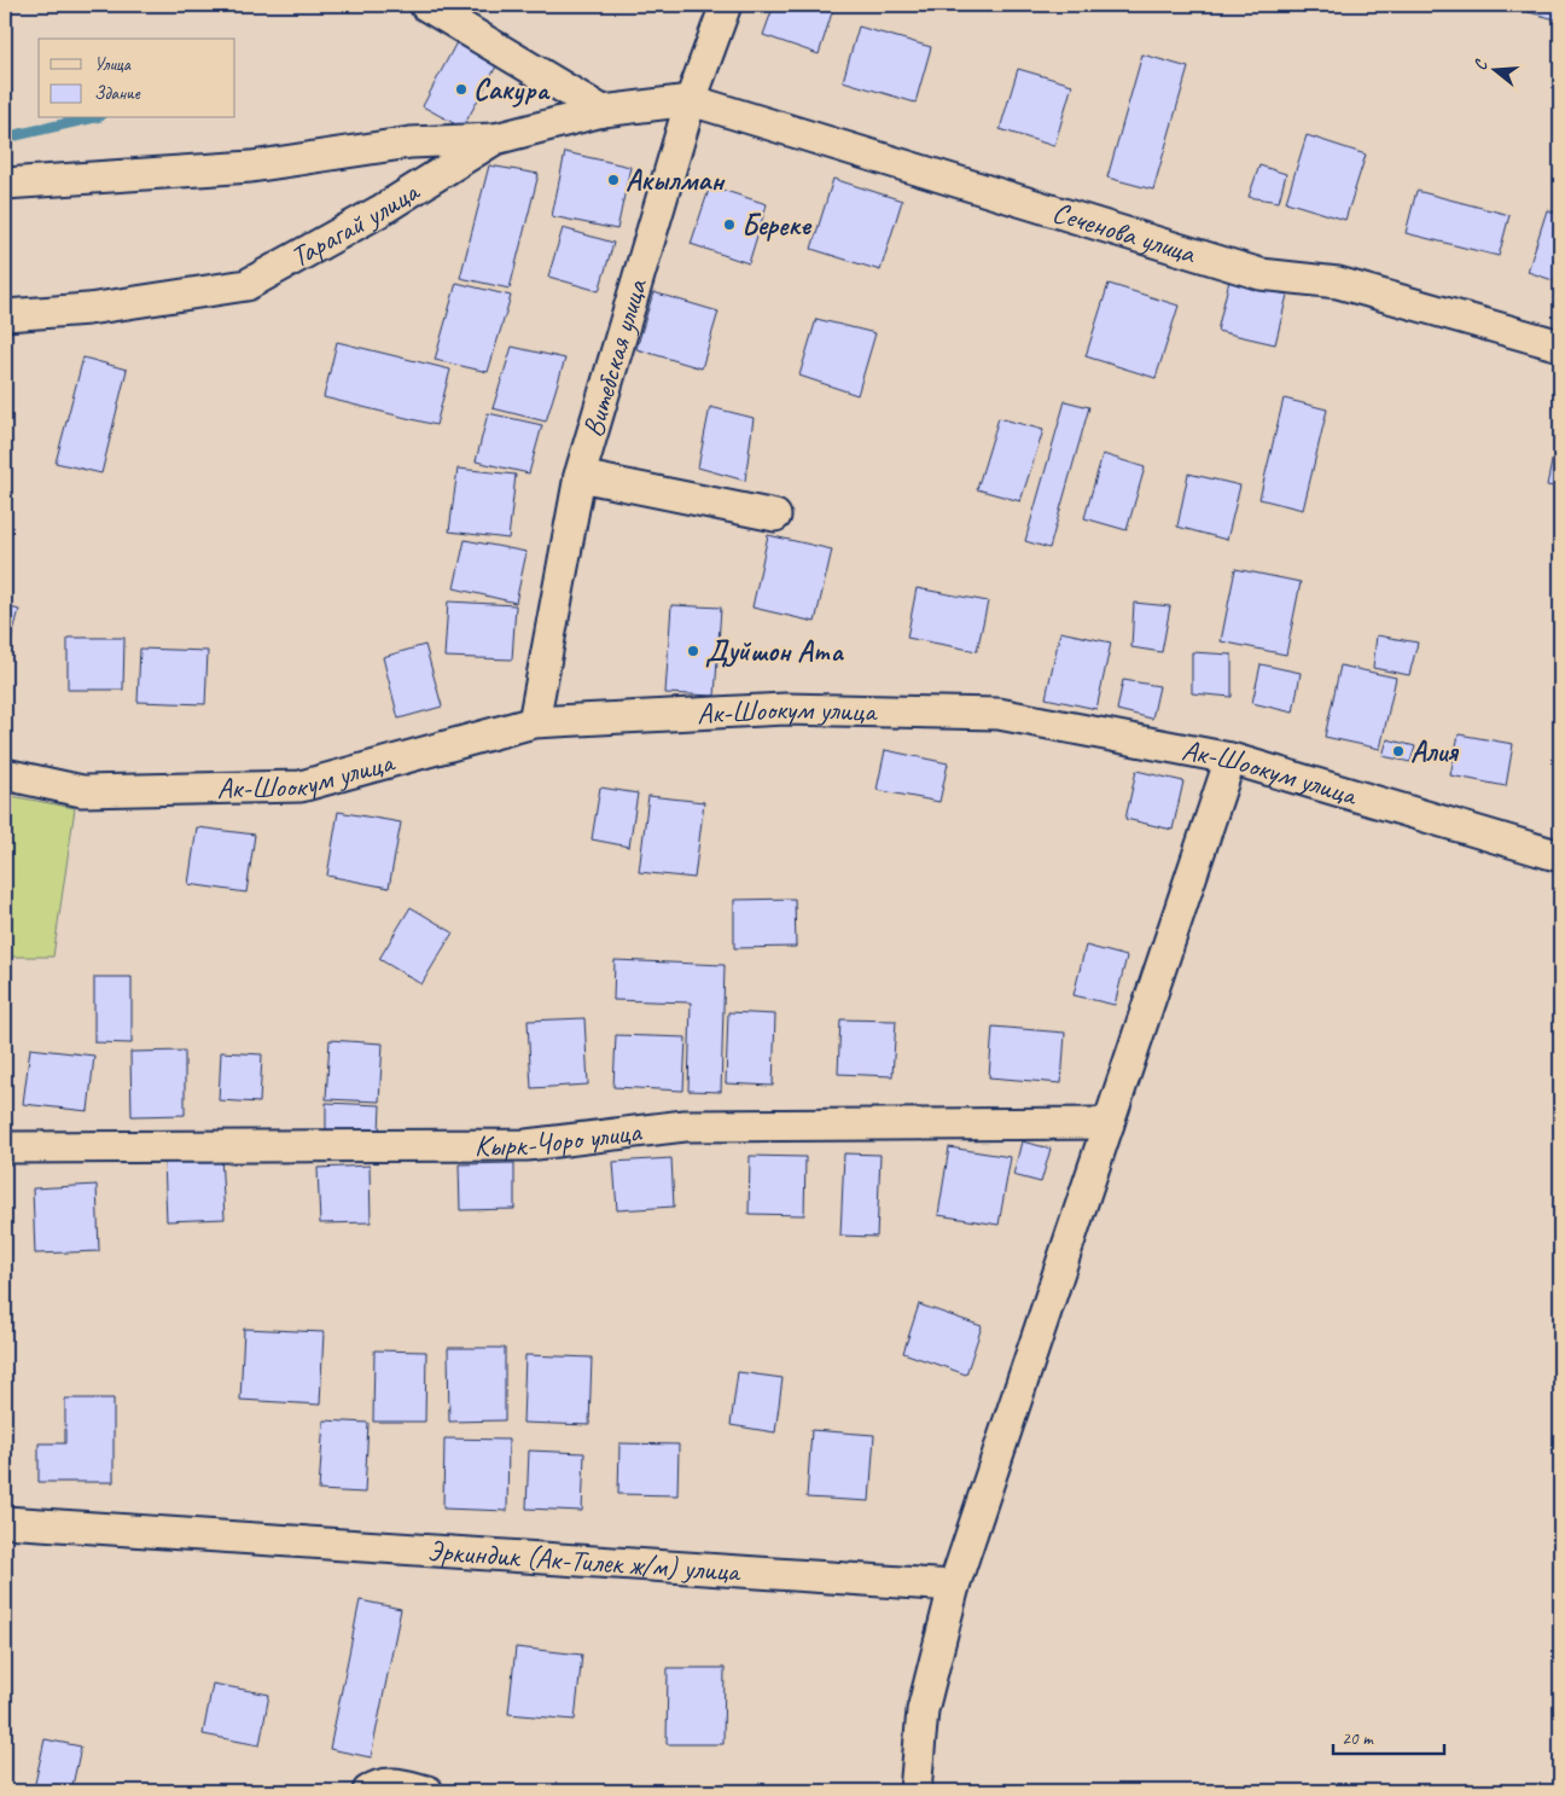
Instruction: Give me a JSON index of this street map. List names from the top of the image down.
{
  "streets": {
    "street": [
      "Тарагай улица",
      "Сеченова улица",
      "Витебская улица",
      "Ак-Шоокум улица",
      "Кырк-Чоро улица",
      "Эркиндик (Ак-Тилек ж/м) улица"
    ]
  },
  "crossings": [
    ["Тарагай улица", "Сеченова улица"],
    ["Тарагай улица", "Витебская улица"],
    ["Сеченова улица", "Витебская улица"],
    ["Витебская улица", "Ак-Шоокум улица"]
  ],
  "places": [
    "Сакура",
    "Акылман",
    "Береке",
    "Дуйшон Ата",
    "Алия"
  ],
  "legend": ["Улица", "Здание"],
  "scale_bar": "20 m",
  "north": "left"
}
